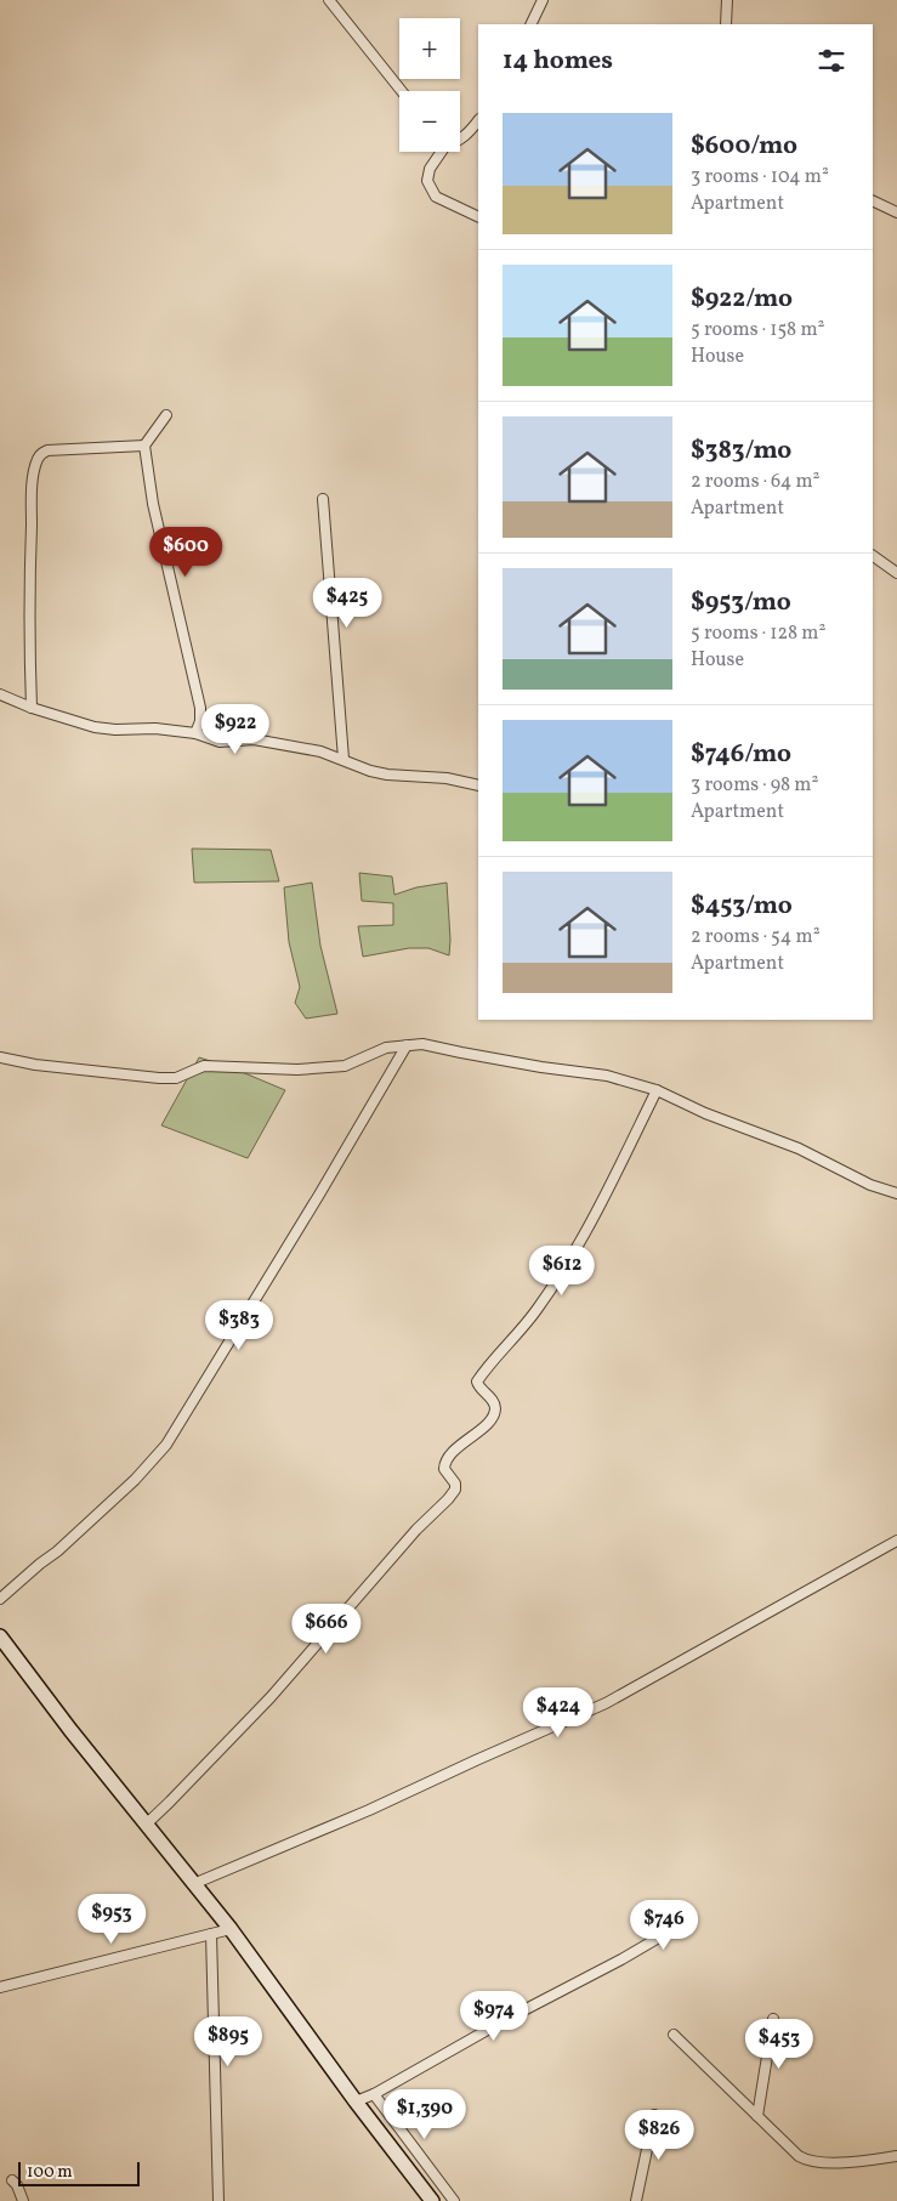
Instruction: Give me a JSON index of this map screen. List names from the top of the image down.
{
  "scale_bar": "100 m",
  "page": {
    "map_buttons": ["+", "−"],
    "heading": "14 homes",
    "list": [
      {
        "name": "$600/mo",
        "note": "3 rooms · 104 m² · Apartment"
      },
      {
        "name": "$922/mo",
        "note": "5 rooms · 158 m² · House"
      },
      {
        "name": "$383/mo",
        "note": "2 rooms · 64 m² · Apartment"
      },
      {
        "name": "$953/mo",
        "note": "5 rooms · 128 m² · House"
      },
      {
        "name": "$746/mo",
        "note": "3 rooms · 98 m² · Apartment"
      },
      {
        "name": "$453/mo",
        "note": "2 rooms · 54 m² · Apartment"
      }
    ],
    "price": [
      "$600",
      "$425",
      "$922",
      "$612",
      "$383",
      "$666",
      "$424",
      "$953",
      "$746",
      "$974",
      "$895",
      "$453",
      "$1,390",
      "$826"
    ],
    "scale": "100 m"
  }
}
